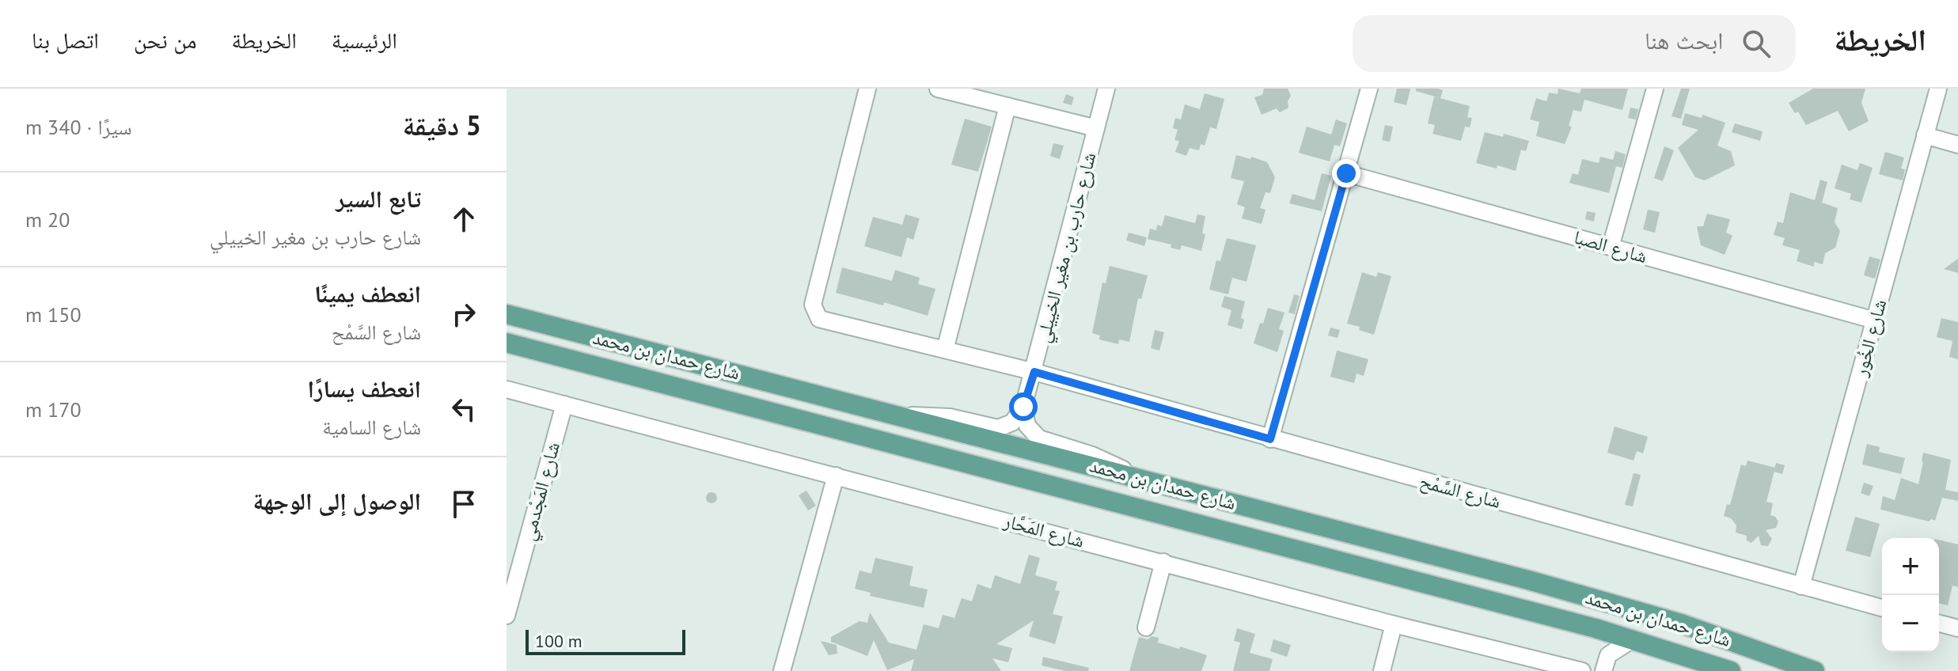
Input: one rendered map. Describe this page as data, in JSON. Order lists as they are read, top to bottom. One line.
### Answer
{"streets":{"main road":["شارع حمدان بن محمد"],"street":["شارع الصبا","شارع حارب بن مغير الخييلي","شارع الخُور","شارع المَجْدمي","شارع السَّمْح","شارع المَحَّار"]},"crossings":[["شارع الصبا","شارع الخُور"],["شارع حارب بن مغير الخييلي","شارع السَّمْح"],["شارع الخُور","شارع السَّمْح"],["شارع المَجْدمي","شارع المَحَّار"]],"scale_bar":"100 m","page":{"header":"الخريطة","search":"ابحث هنا","nav":["الرئيسية","الخريطة","من نحن","اتصل بنا"],"heading":["5 دقيقة","سيرًا · 340 m"],"list":[["تابع السير","شارع حارب بن مغير الخييلي","20 m"],["انعطف يمينًا","شارع السَّمْح","150 m"],["انعطف يسارًا","شارع السامية","170 m"],"الوصول إلى الوجهة"],"map_buttons":["+","−"],"scale":"100 m"}}
